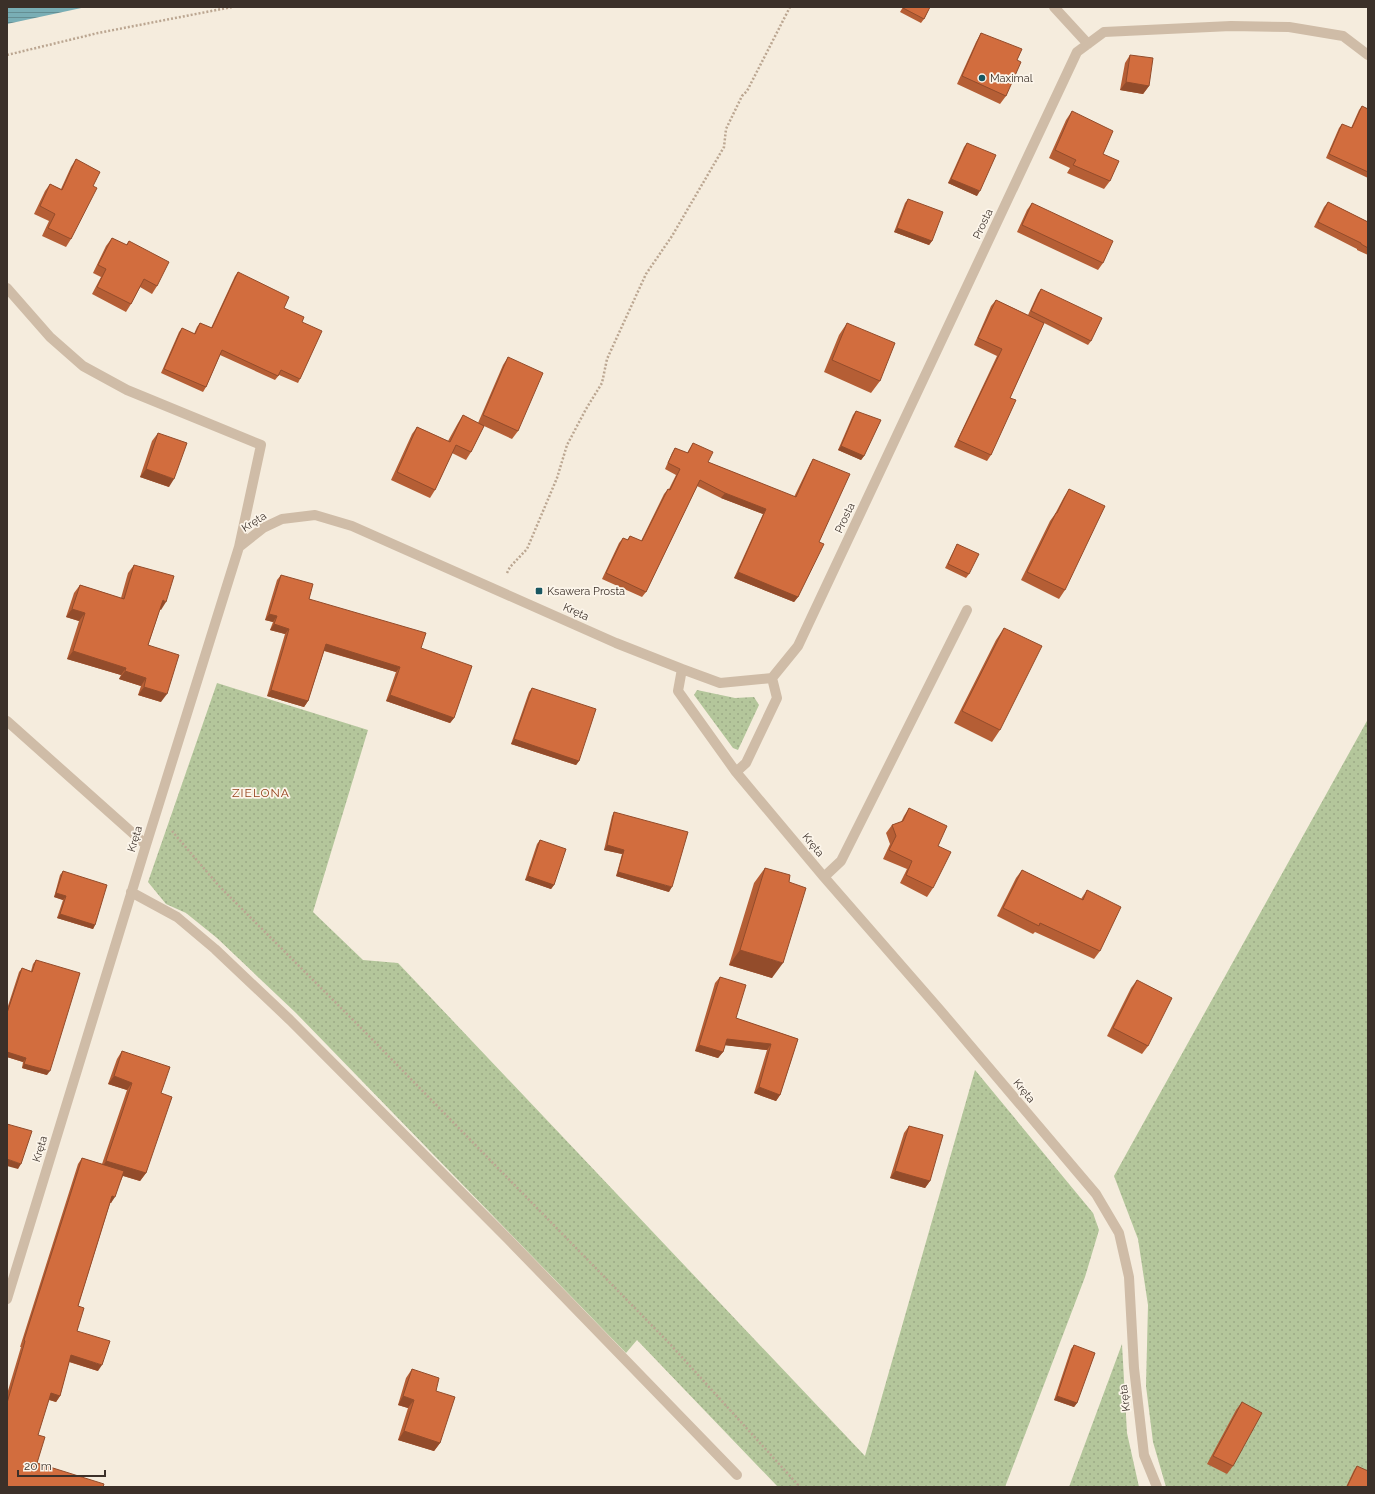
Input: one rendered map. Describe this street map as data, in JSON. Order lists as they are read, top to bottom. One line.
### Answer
{"streets":{"street":["Prosta","Kręta"]},"districts":["ZIELONA"],"places":{"other":["Maximal"],"transit":["Ksawera Prosta"]},"scale_bar":"20 m"}
